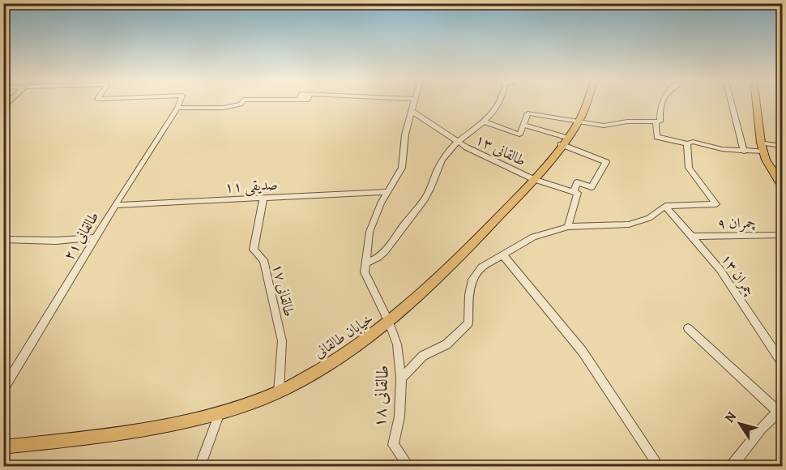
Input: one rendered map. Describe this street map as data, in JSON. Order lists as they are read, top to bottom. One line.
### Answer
{"streets":{"main road":["خیابان طالقانی"],"street":["طالقانی ۱۳","صدیقی ۱۱","چمران ۹","طالقانی ۲۱","چمران ۱۳","طالقانی ۱۷","طالقانی ۱۸"]},"crossings":[["طالقانی ۱۳","خیابان طالقانی"],["صدیقی ۱۱","طالقانی ۲۱"],["صدیقی ۱۱","طالقانی ۱۷"],["چمران ۹","چمران ۱۳"],["طالقانی ۱۷","خیابان طالقانی"],["خیابان طالقانی","طالقانی ۱۸"]],"north":"top left"}
